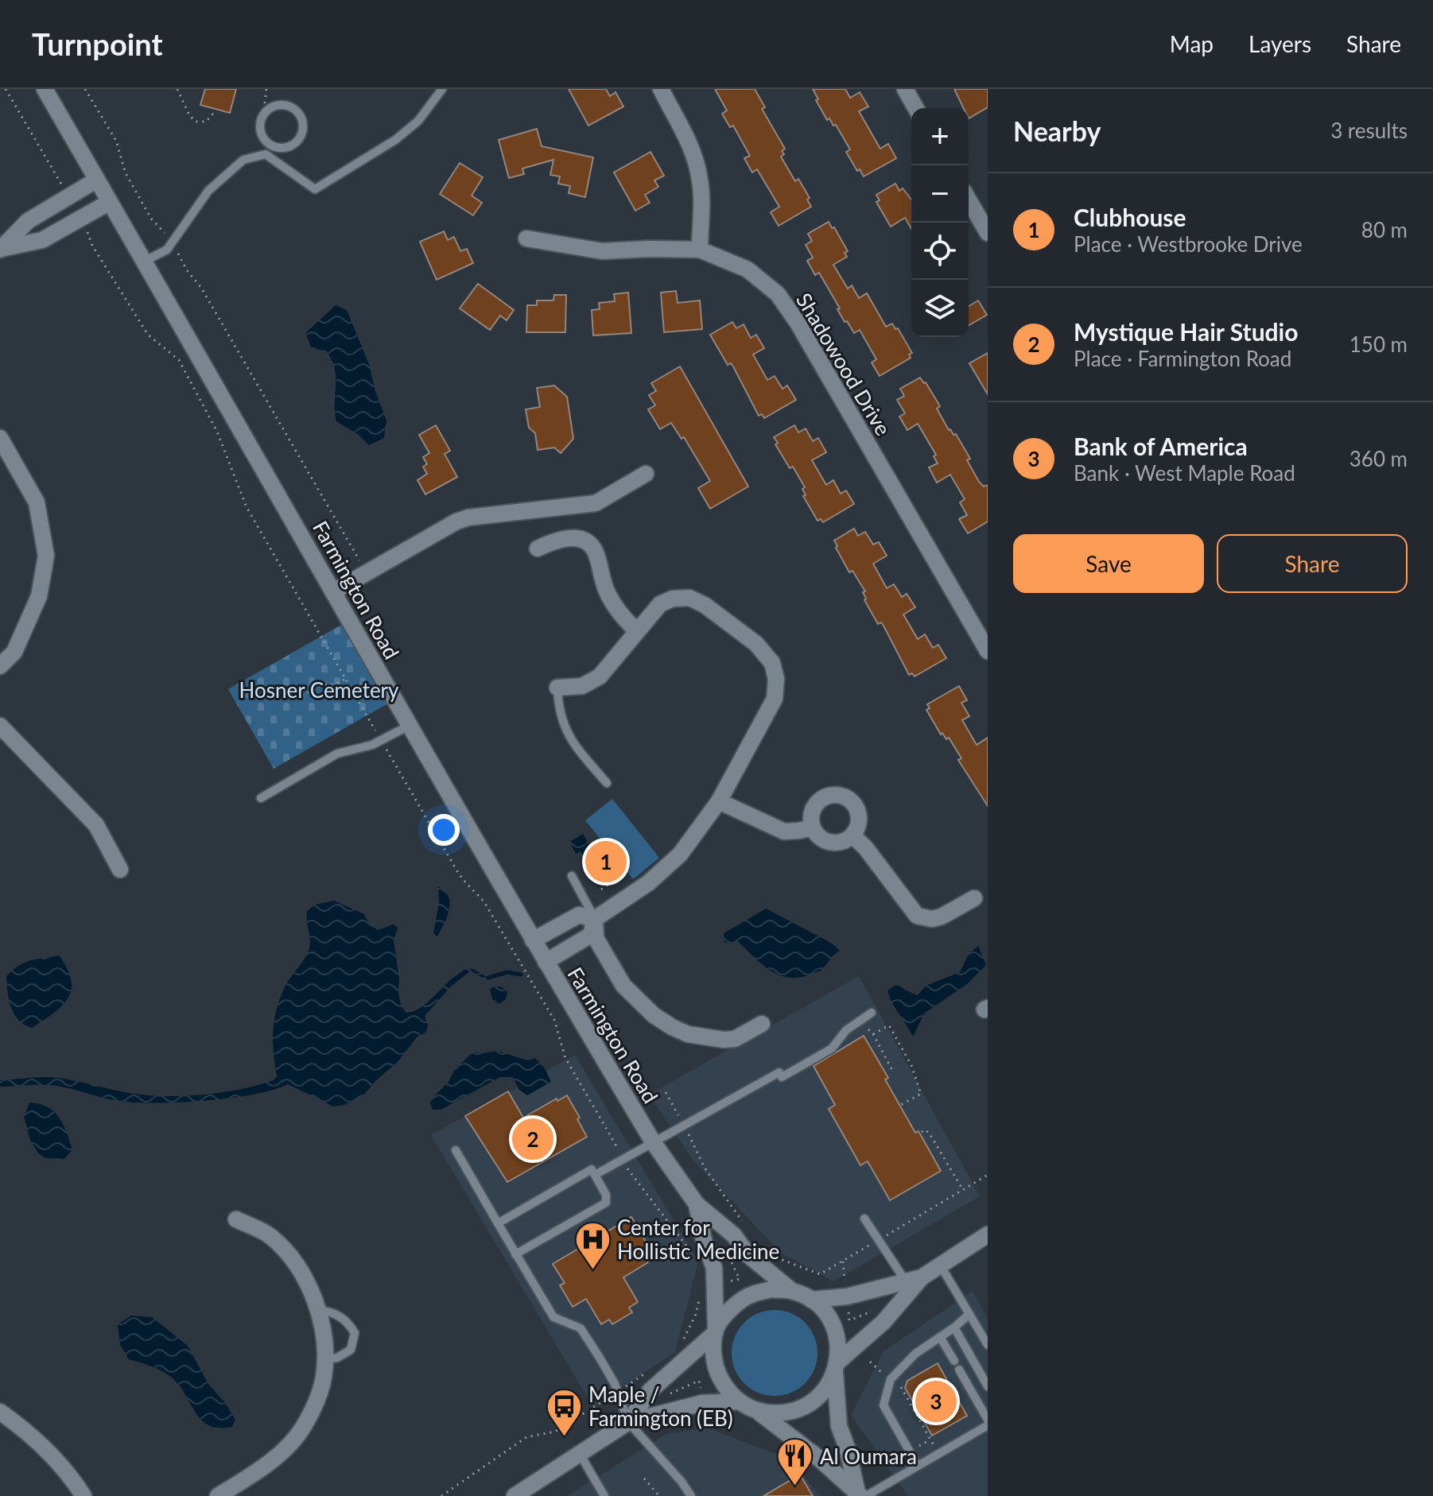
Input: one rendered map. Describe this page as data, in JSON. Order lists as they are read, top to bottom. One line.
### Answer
{"streets":{"street":["Shadowood Drive","Farmington Road"]},"parks":["Hosner Cemetery"],"places":{"hospital":["Center for Hollistic Medicine"],"bus stop":["Maple / Farmington (EB)"],"restaurant":["Al Oumara"]},"page":{"header":"Turnpoint","nav":["Map","Layers","Share"],"heading":["Nearby","3 results"],"map_buttons":["+","−"],"list":[{"mark":"1","name":"Clubhouse","note":"Place · Westbrooke Drive","value":"80 m"},{"mark":"2","name":"Mystique Hair Studio","note":"Place · Farmington Road","value":"150 m"},{"mark":"3","name":"Bank of America","note":"Bank · West Maple Road","value":"360 m"}],"buttons":["Save","Share"],"pins":["1","2","3"]}}
